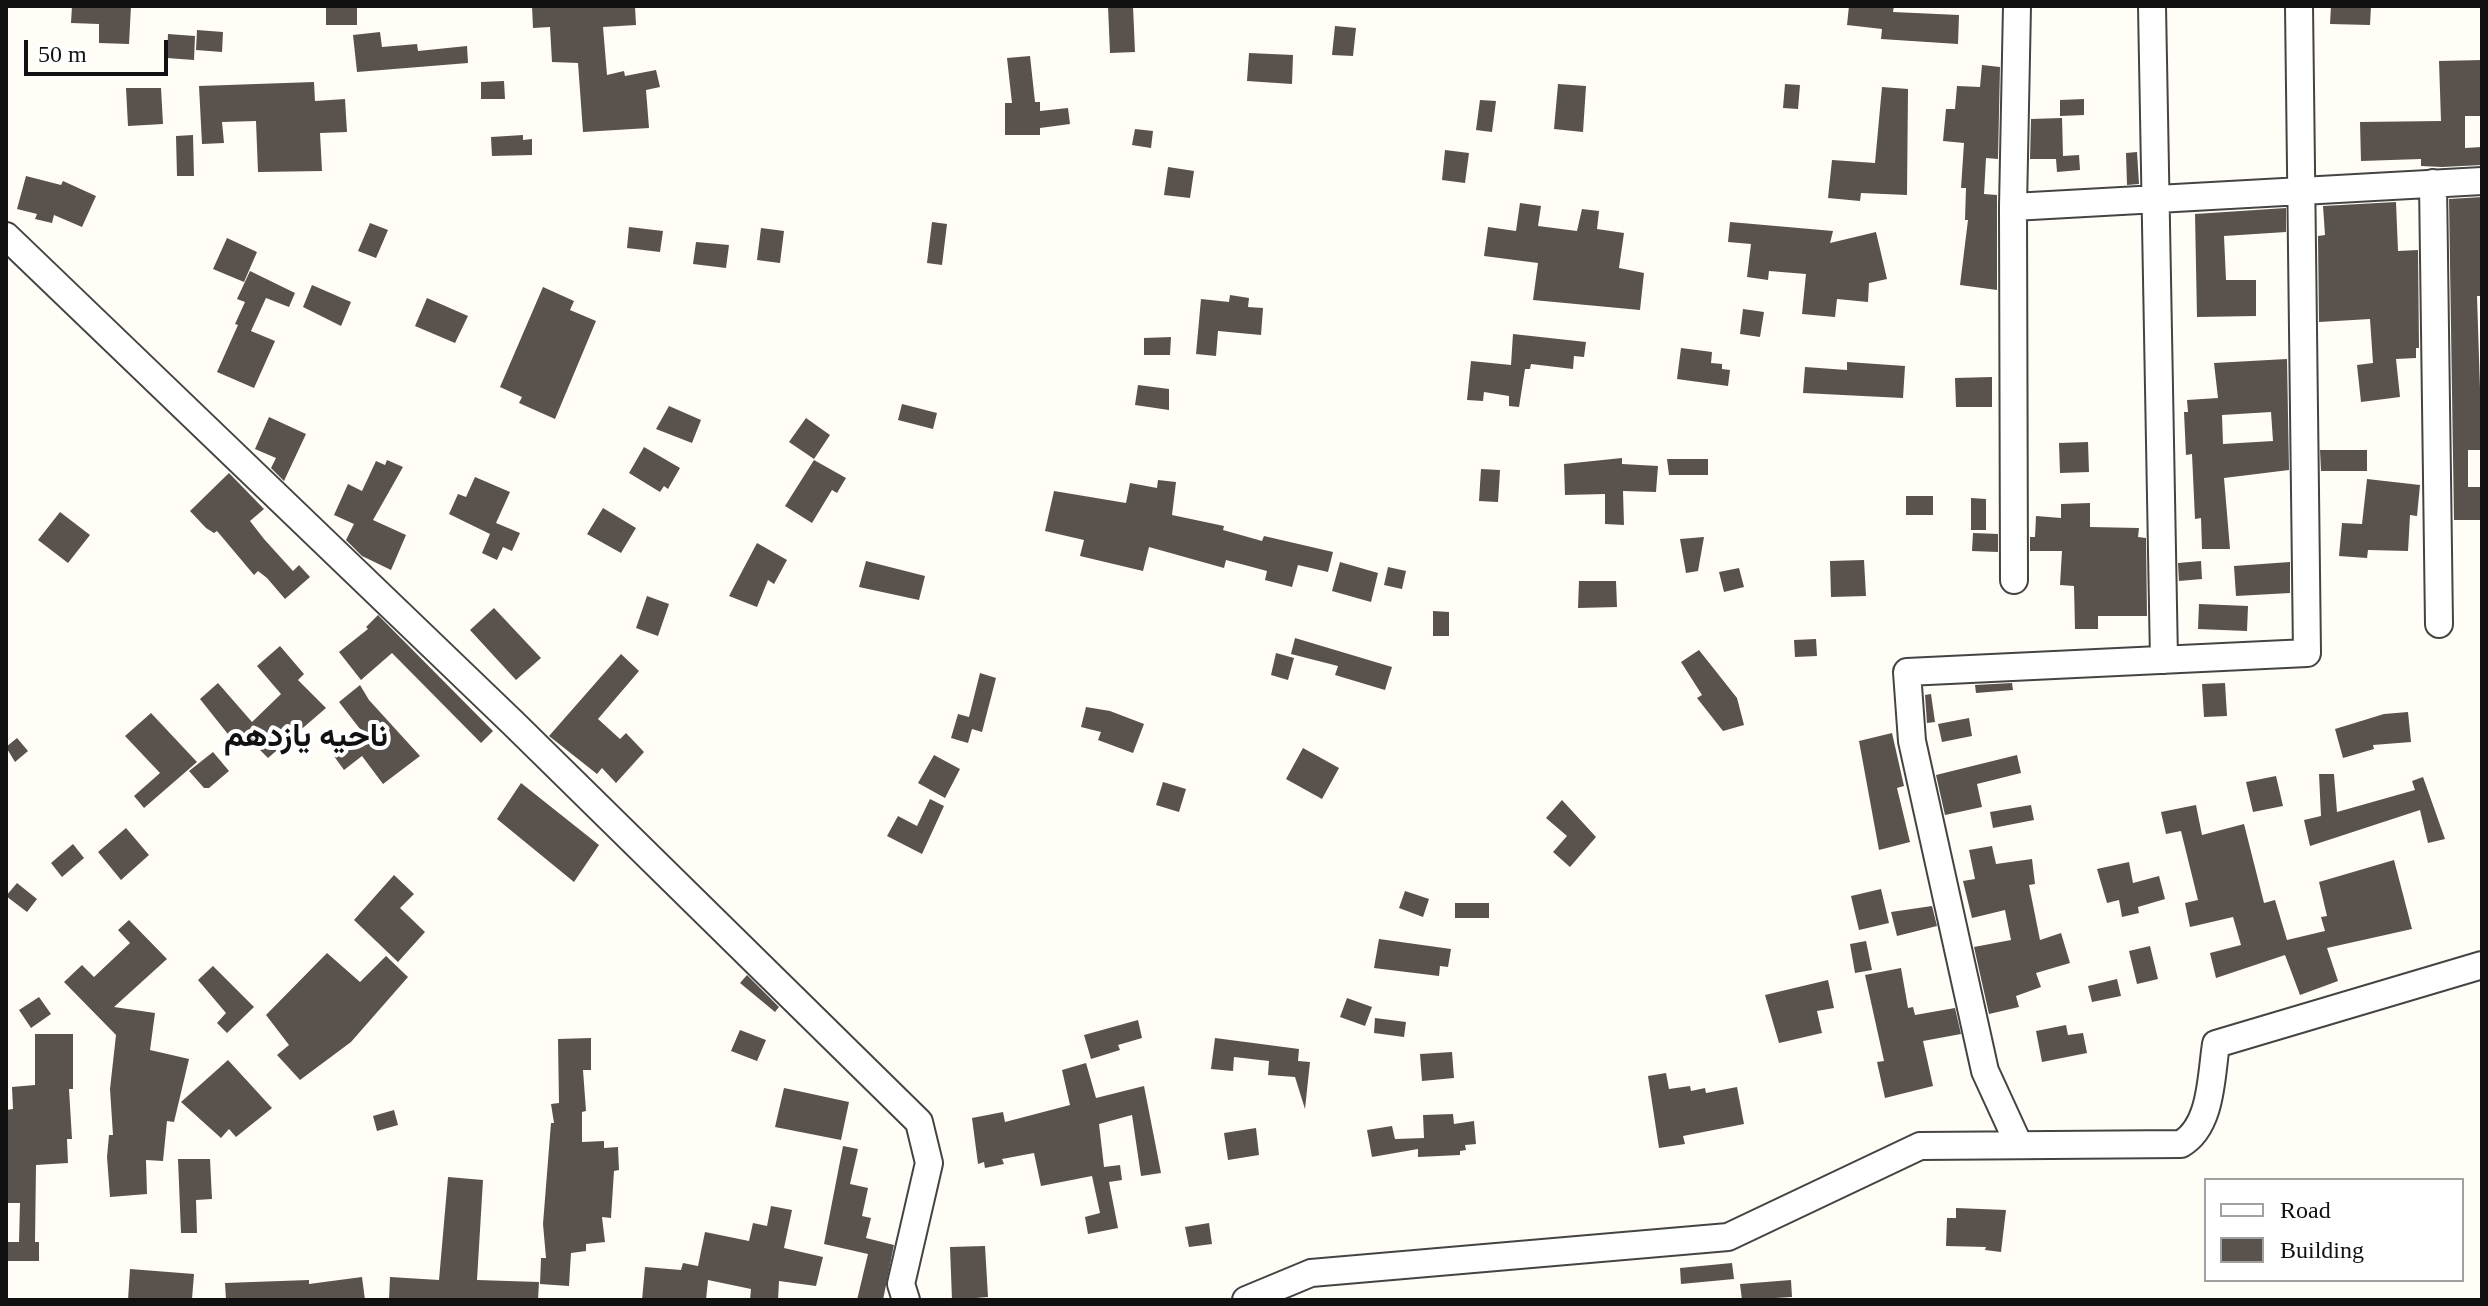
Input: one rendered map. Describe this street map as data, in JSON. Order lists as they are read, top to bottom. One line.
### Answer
{"districts":["ناحیه یازدهم"],"legend":["Road","Building"],"scale_bar":"50 m"}
